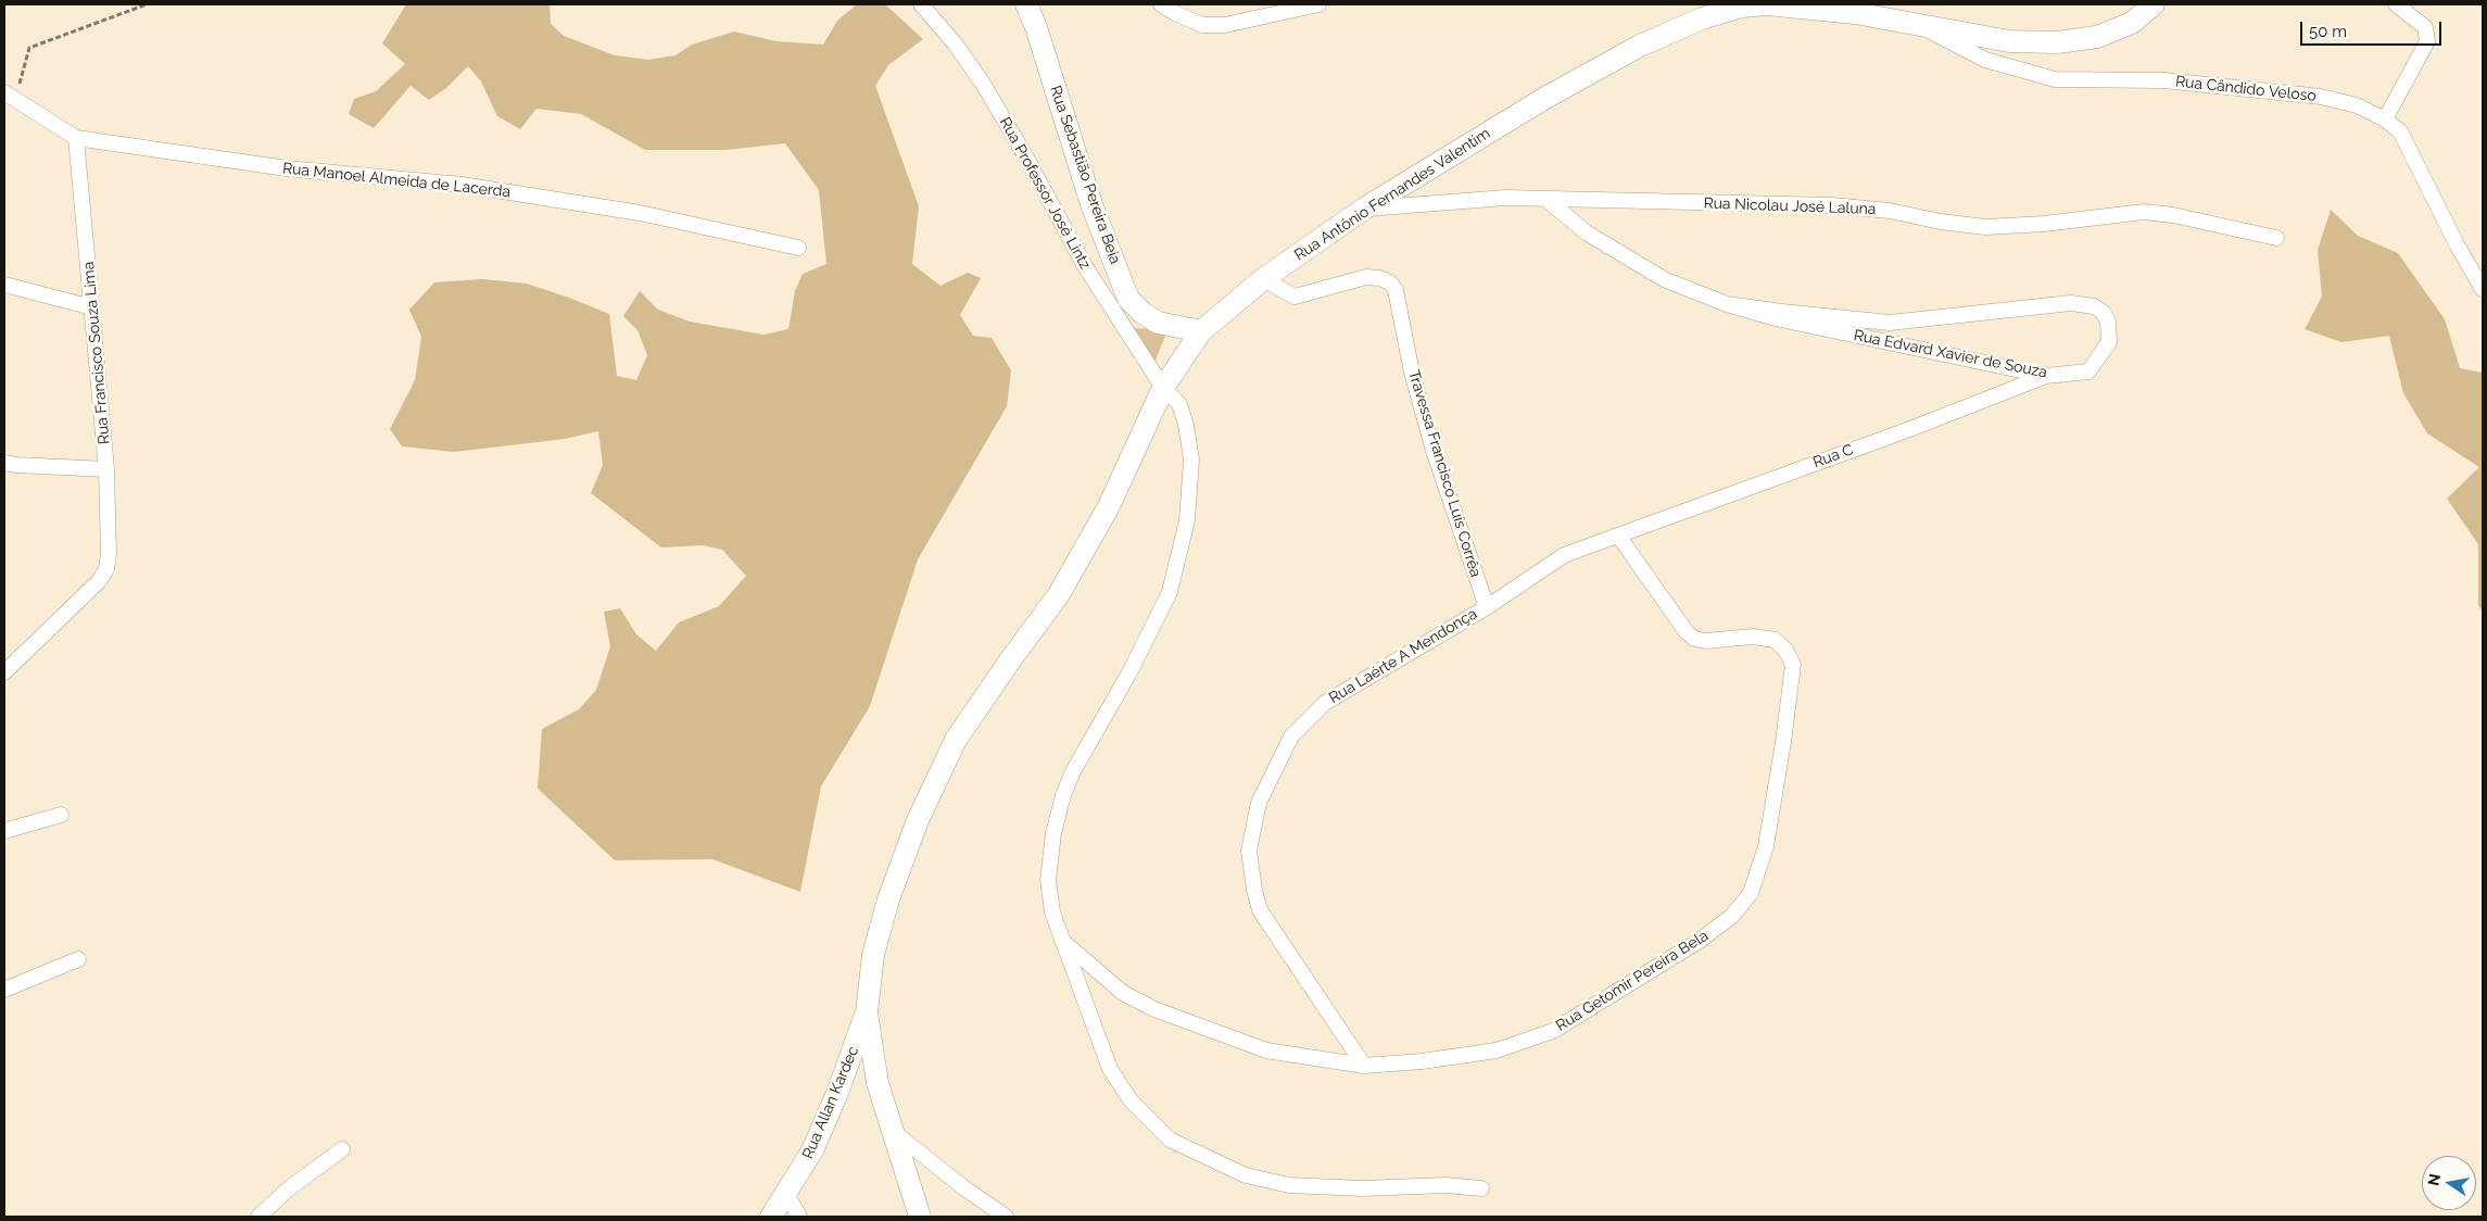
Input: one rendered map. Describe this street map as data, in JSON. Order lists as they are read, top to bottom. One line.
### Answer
{"streets":{"street":["Rua Cândido Veloso","Rua Sebastião Pereira Beia","Rua Manoel Almeida de Lacerda","Rua Professor José Lintz","Rua Antônio Fernandes Valentim","Rua Nicolau José Laluna","Rua Francisco Souza Lima","Rua Edvard Xavier de Souza","Rua C","Travessa Francisco Luís Corrêa","Rua Laérte A Mendonça","Rua Getomir Pereira Bela","Rua Allan Kardec"]},"crossings":[["Rua Cândido Veloso","Rua Antônio Fernandes Valentim"],["Rua Sebastião Pereira Beia","Rua Antônio Fernandes Valentim"],["Rua Manoel Almeida de Lacerda","Rua Francisco Souza Lima"],["Rua Professor José Lintz","Rua Antônio Fernandes Valentim"],["Rua Professor José Lintz","Rua Getomir Pereira Bela"],["Rua Antônio Fernandes Valentim","Rua Nicolau José Laluna"],["Rua Antônio Fernandes Valentim","Travessa Francisco Luís Corrêa"],["Rua Antônio Fernandes Valentim","Rua Allan Kardec"],["Rua Nicolau José Laluna","Rua Edvard Xavier de Souza"],["Rua Edvard Xavier de Souza","Rua C"],["Rua C","Rua Laérte A Mendonça"],["Rua C","Rua Getomir Pereira Bela"],["Travessa Francisco Luís Corrêa","Rua Laérte A Mendonça"],["Rua Laérte A Mendonça","Rua Getomir Pereira Bela"]],"scale_bar":"50 m","north":"left"}
